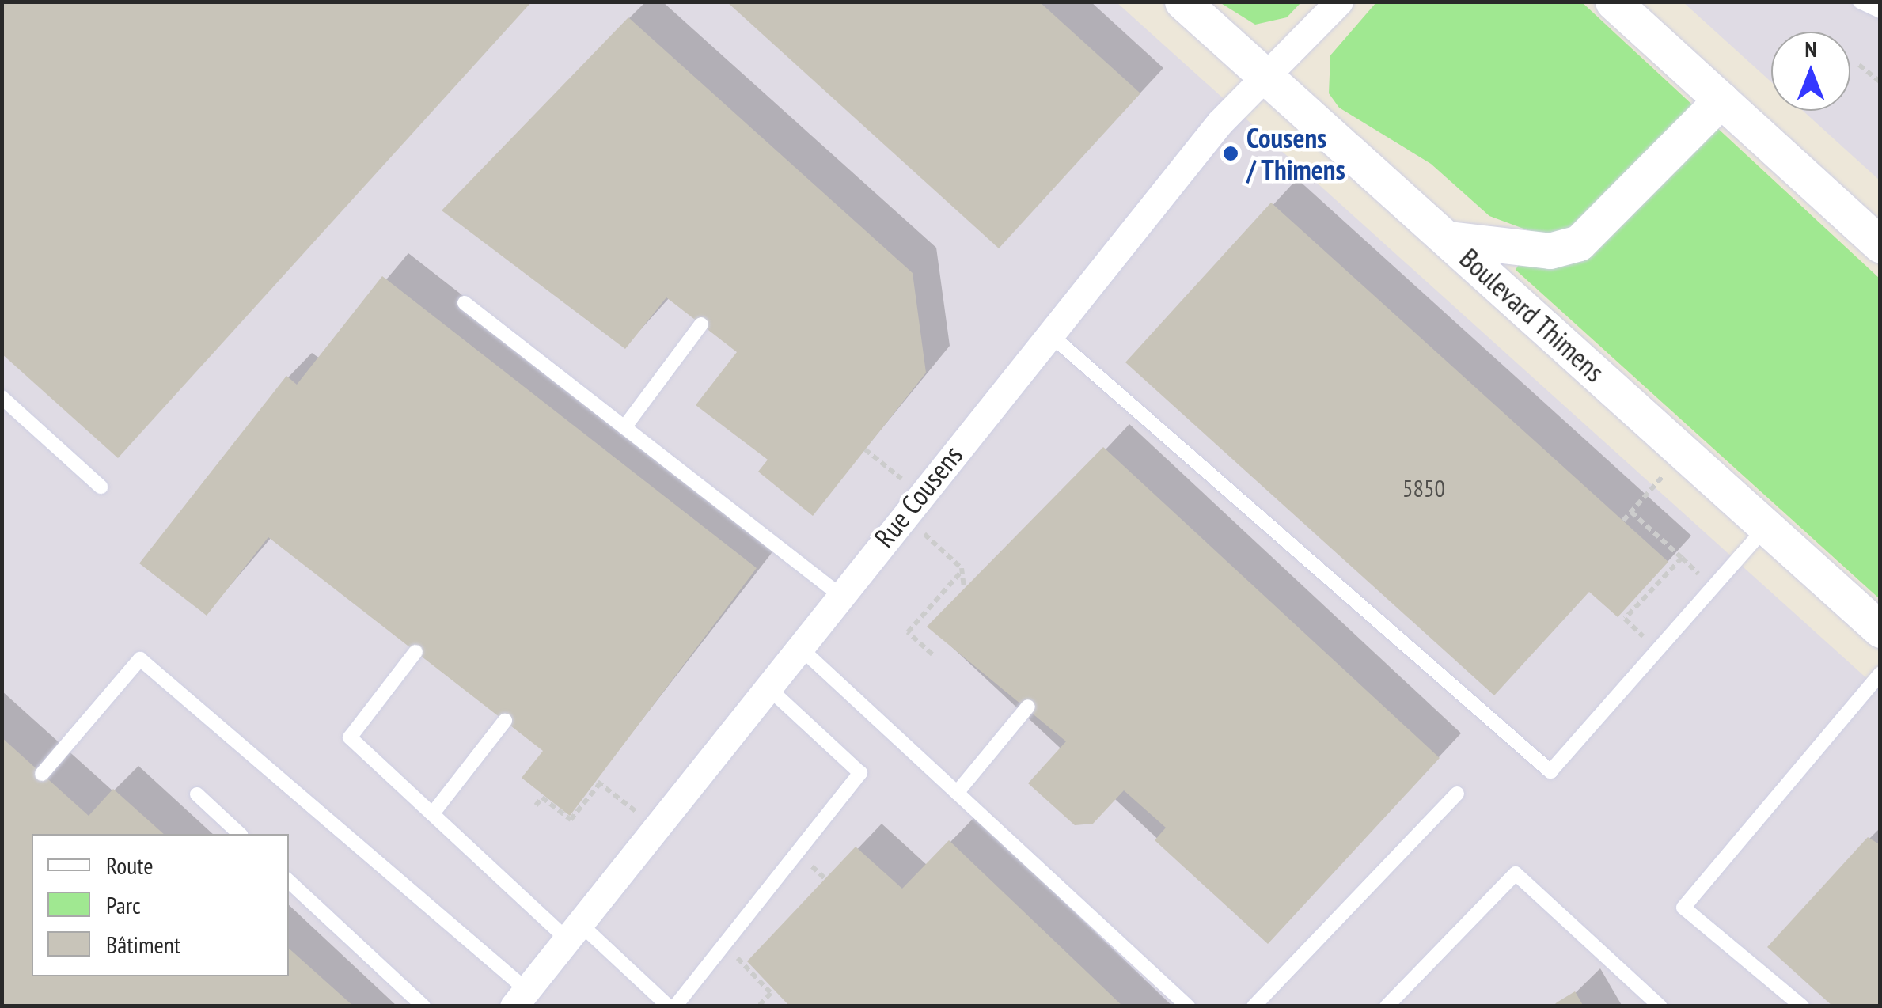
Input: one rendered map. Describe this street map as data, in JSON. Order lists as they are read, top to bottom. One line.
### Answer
{"streets":{"street":["Boulevard Thimens","Rue Cousens"]},"crossings":[["Boulevard Thimens","Rue Cousens"]],"places":["Cousens / Thimens"],"house_numbers":["5850"],"legend":["Route","Parc","Bâtiment"],"north":"top"}
